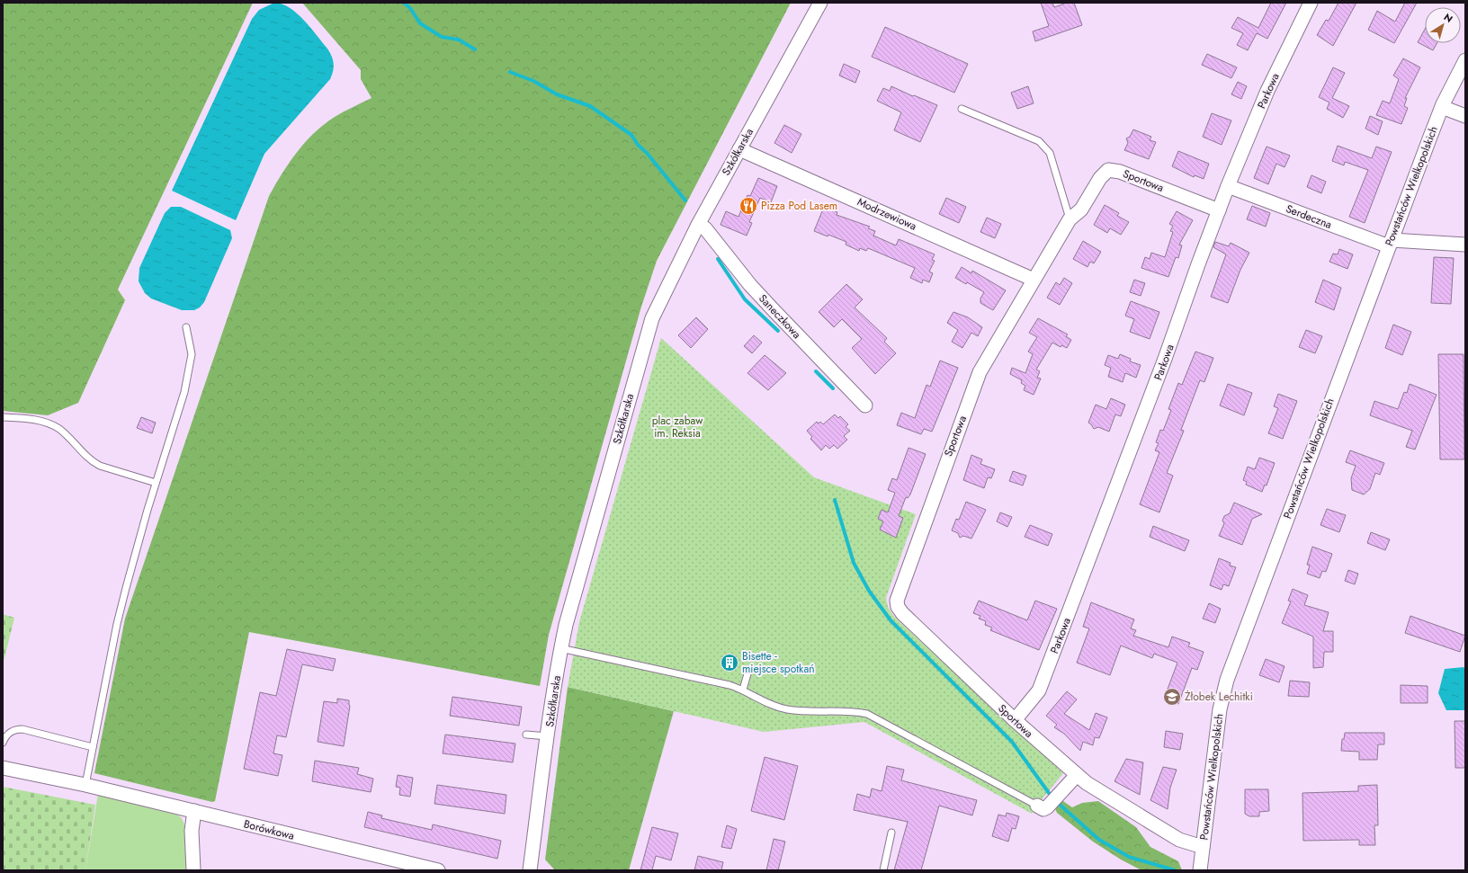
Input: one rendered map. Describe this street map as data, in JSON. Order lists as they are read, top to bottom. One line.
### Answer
{"streets":{"street":["Parkowa","Szkółkarska","Sportowa","Powstańców Wielkopolskich","Modrzewiowa","Serdeczna","Saneczkowa","Borówkowa"]},"crossings":[["Parkowa","Sportowa"],["Parkowa","Serdeczna"],["Szkółkarska","Modrzewiowa"],["Szkółkarska","Saneczkowa"],["Sportowa","Powstańców Wielkopolskich"],["Sportowa","Modrzewiowa"],["Powstańców Wielkopolskich","Serdeczna"]],"parks":["plac zabaw im. Reksia"],"places":{"restaurant":["Pizza Pod Lasem"],"building":["Bisette - miejsce spotkań"],"school or university":["Żłobek Lechitki"]},"north":"top right"}
